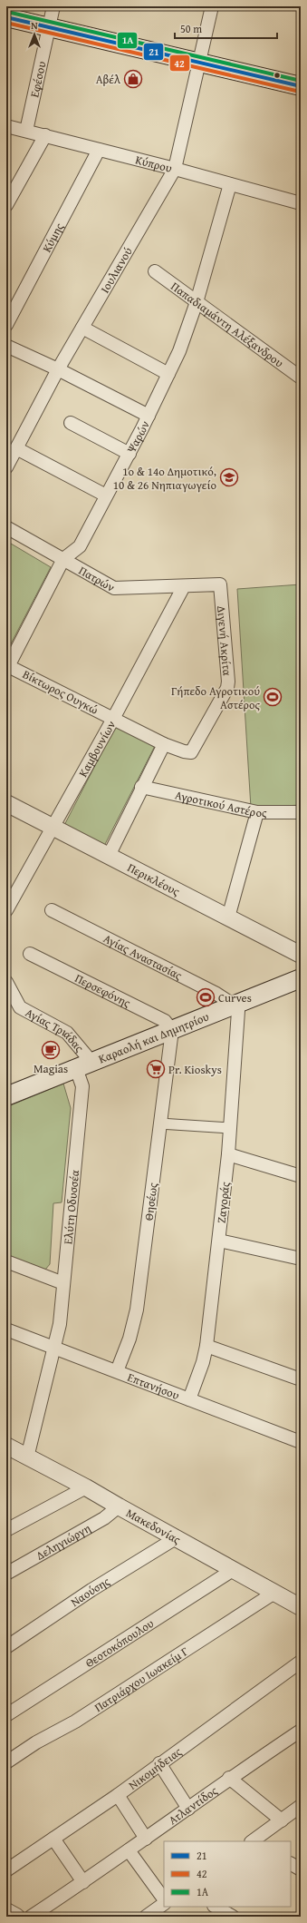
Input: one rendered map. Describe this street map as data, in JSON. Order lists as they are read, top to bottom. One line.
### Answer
{"streets":{"main road":["Καραολή και Δημητρίου"],"street":["Εφέσου","Κύπρου","Κύμης","Ιουλιανού","Παπαδιαμάντη Αλέξανδρου","Ψαρών","Πατρών","Διγενή Ακρίτα","Βίκτωρος Ουγκώ","Καμβουνίων","Αγροτικού Αστέρος","Περικλέους","Αγίας Αναστασίας","Περσεφόνης","Αγίας Τριάδας","Θησέως","Ζαγοράς","Ελύτη Οδυσσέα","Επτανήσου","Μακεδονίας","Δεληγιώργη","Ναούσης","Θεοτοκόπουλου","Πατριάρχου Ιωακείμ Γ","Νικομήδειας","Ατλαντίδος"]},"crossings":[["Εφέσου","Κύπρου"],["Κύπρου","Κύμης"],["Κύπρου","Ιουλιανού"],["Κύπρου","Ψαρών"],["Παπαδιαμάντη Αλέξανδρου","Ψαρών"],["Ψαρών","Πατρών"],["Ψαρών","Βίκτωρος Ουγκώ"],["Πατρών","Διγενή Ακρίτα"],["Πατρών","Καμβουνίων"],["Διγενή Ακρίτα","Βίκτωρος Ουγκώ"],["Βίκτωρος Ουγκώ","Καμβουνίων"],["Καμβουνίων","Περικλέους"],["Αγίας Αναστασίας","Καραολή και Δημητρίου"],["Αγίας Αναστασίας","Ζαγοράς"],["Περσεφόνης","Καραολή και Δημητρίου"],["Περσεφόνης","Θησέως"],["Αγίας Τριάδας","Καραολή και Δημητρίου"],["Αγίας Τριάδας","Ελύτη Οδυσσέα"],["Καραολή και Δημητρίου","Θησέως"],["Καραολή και Δημητρίου","Ζαγοράς"],["Καραολή και Δημητρίου","Ελύτη Οδυσσέα"],["Θησέως","Επτανήσου"],["Ζαγοράς","Επτανήσου"],["Ελύτη Οδυσσέα","Επτανήσου"],["Ελύτη Οδυσσέα","Μακεδονίας"],["Μακεδονίας","Δεληγιώργη"],["Μακεδονίας","Ναούσης"],["Μακεδονίας","Θεοτοκόπουλου"],["Μακεδονίας","Πατριάρχου Ιωακείμ Γ"]],"places":{"shop":["Αβέλ"],"school or university":["1ο & 14ο Δημοτικό, 10 & 26 Νηπιαγωγείο"],"sports":["Γήπεδο Αγροτικού Αστέρος","Curves"],"cafe":["Magias"],"supermarket":["Pr. Kioskys"]},"lines":["transit line 1Α","transit line 21","transit line 42"],"legend":["21","42","1Α"],"scale_bar":"50 m","north":"top"}
